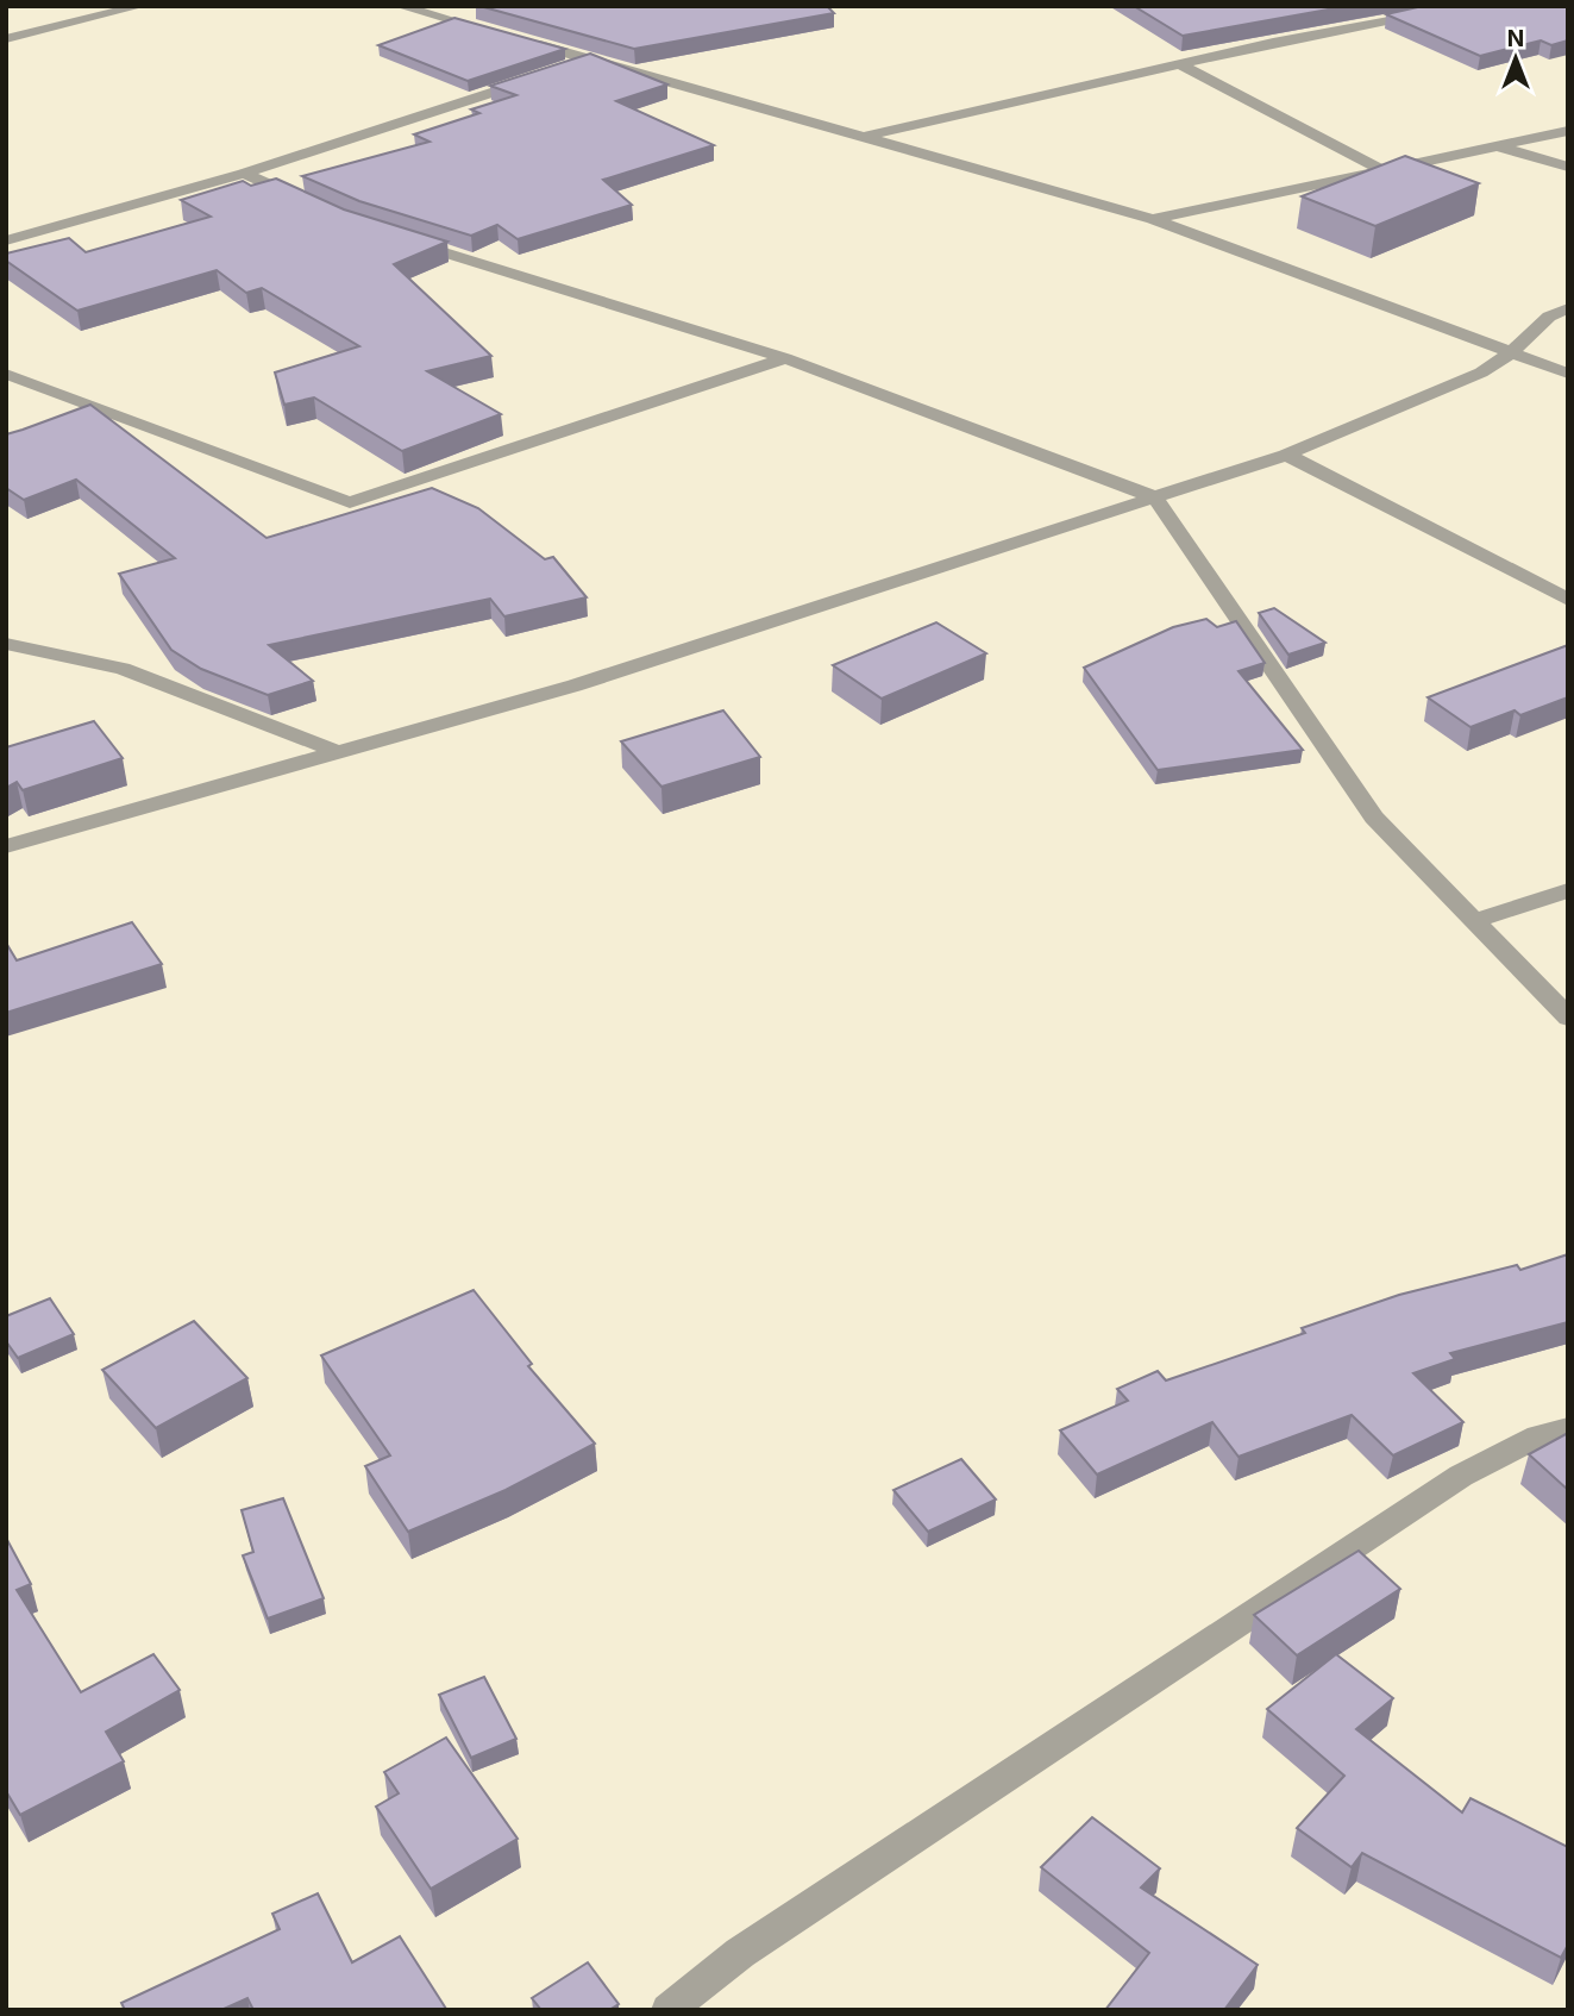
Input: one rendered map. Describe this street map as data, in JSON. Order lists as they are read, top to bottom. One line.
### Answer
{"north":"top"}
